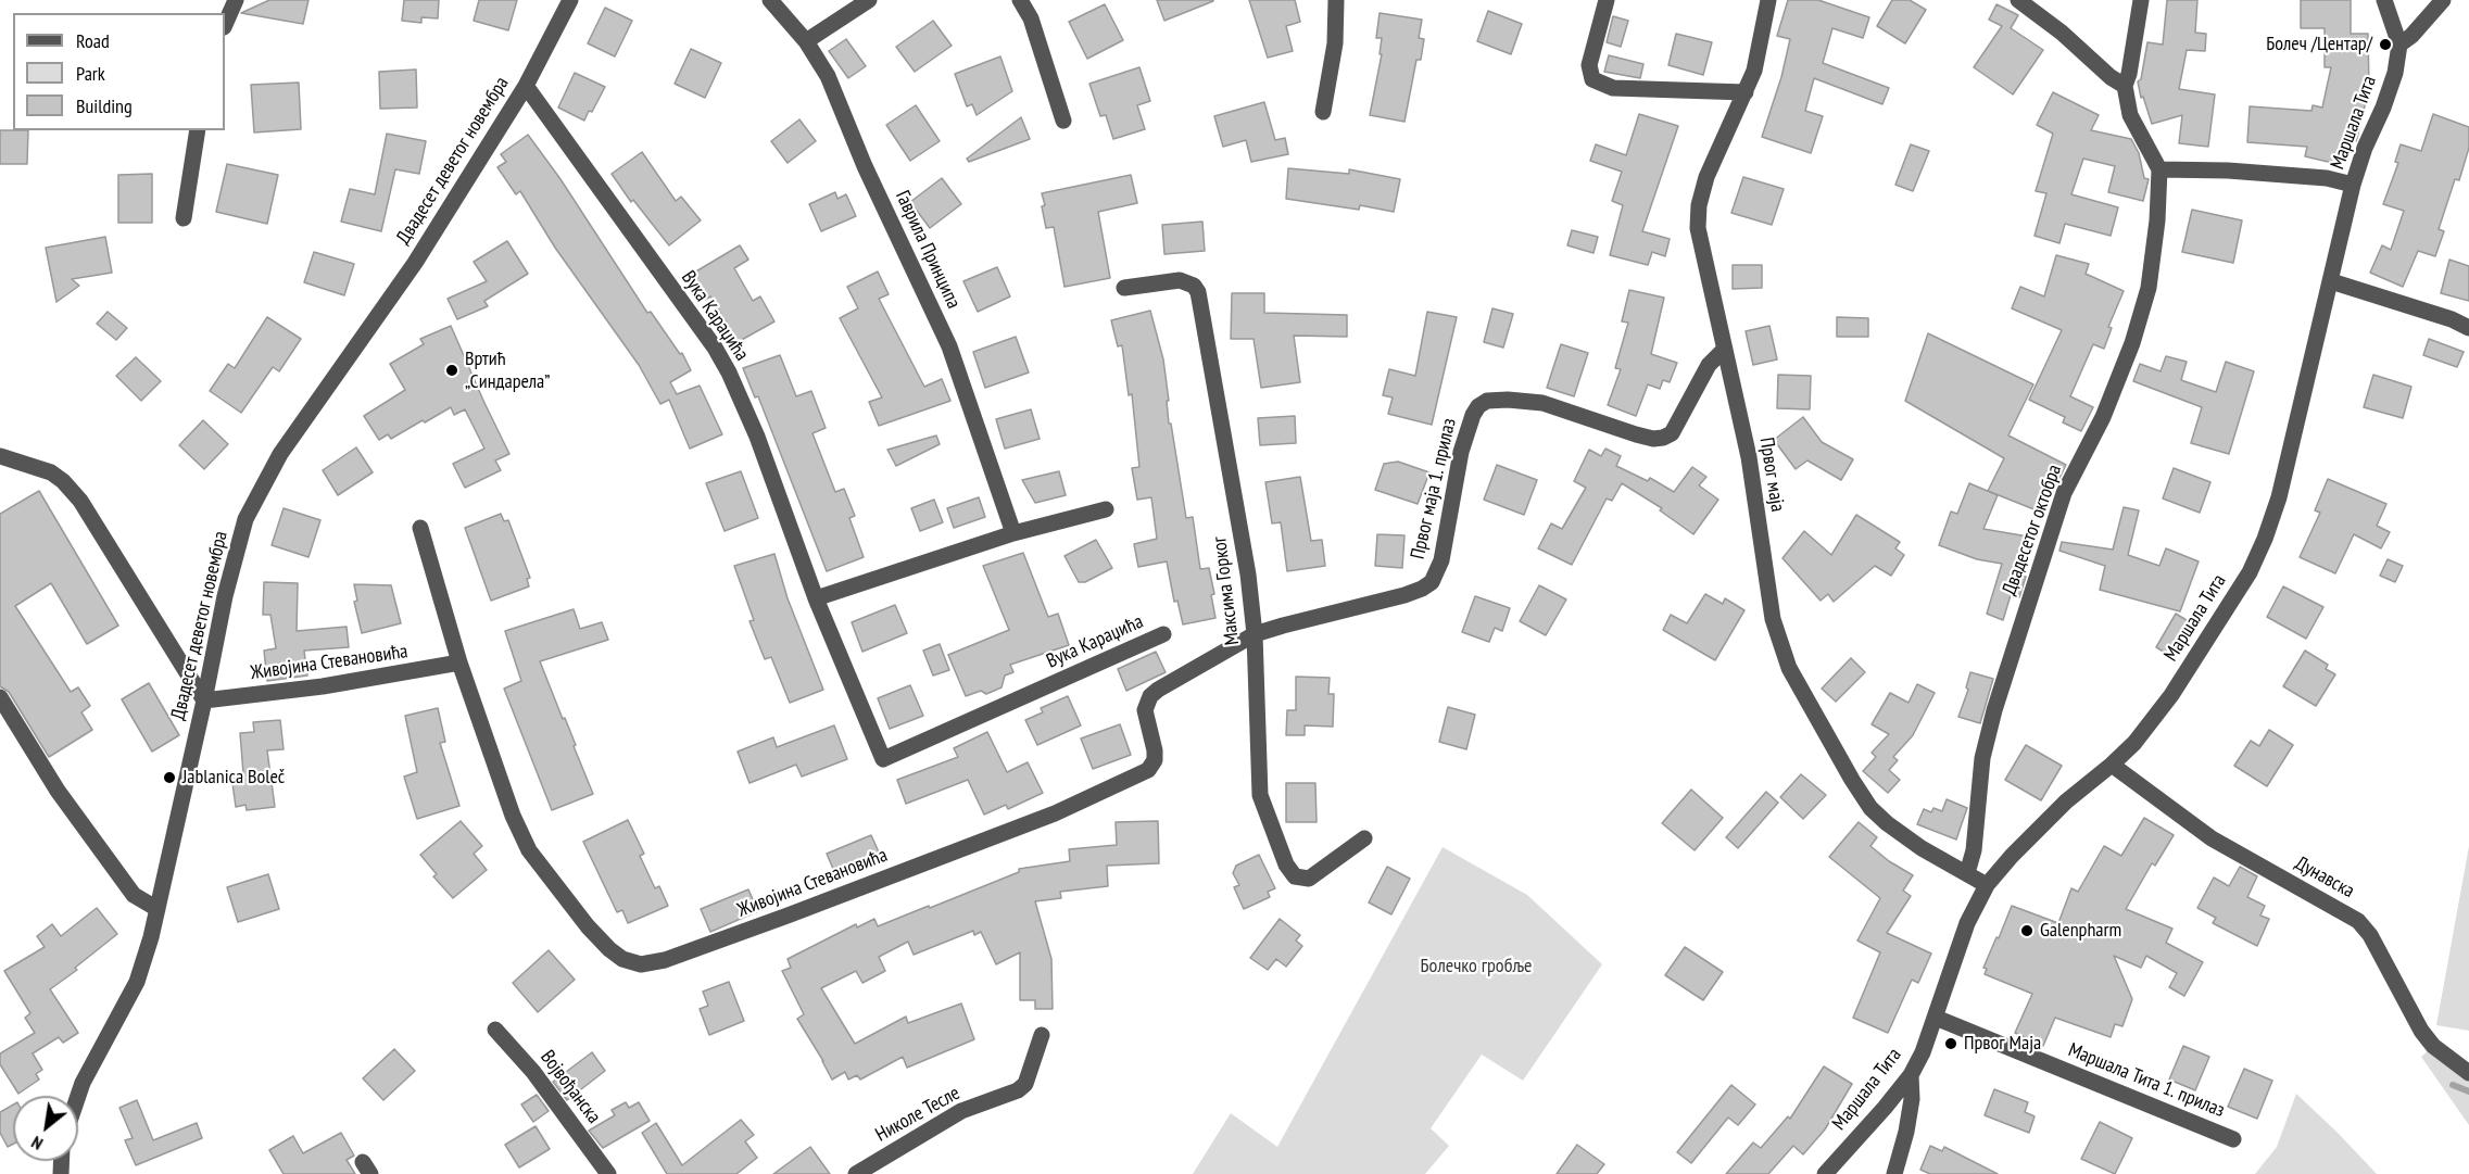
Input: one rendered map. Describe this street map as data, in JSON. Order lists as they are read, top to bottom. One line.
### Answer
{"streets":{"street":["Маршала Тита","Двадесет деветог новембра","Гаврила Принципа","Вука Караџића","Првог маја","Првог маја 1. прилаз","Двадесетог октобра","Максима Горког","Живојина Стевановића","Дунавска","Маршала Тита 1. прилаз","Војвођанска","Николе Тесле"]},"crossings":[["Маршала Тита","Првог маја"],["Маршала Тита","Дунавска"],["Маршала Тита","Маршала Тита 1. прилаз"],["Двадесет деветог новембра","Вука Караџића"],["Двадесет деветог новембра","Живојина Стевановића"],["Првог маја","Првог маја 1. прилаз"],["Првог маја","Двадесетог октобра"],["Првог маја 1. прилаз","Максима Горког"],["Првог маја 1. прилаз","Живојина Стевановића"],["Максима Горког","Живојина Стевановића"]],"parks":["Болечко гробље"],"places":["Болеч /Центар/","Вртић „Синдарела”","Jablanica Boleč","Galenpharm","Првог Маја"],"legend":["Road","Park","Building"],"north":"bottom left"}
